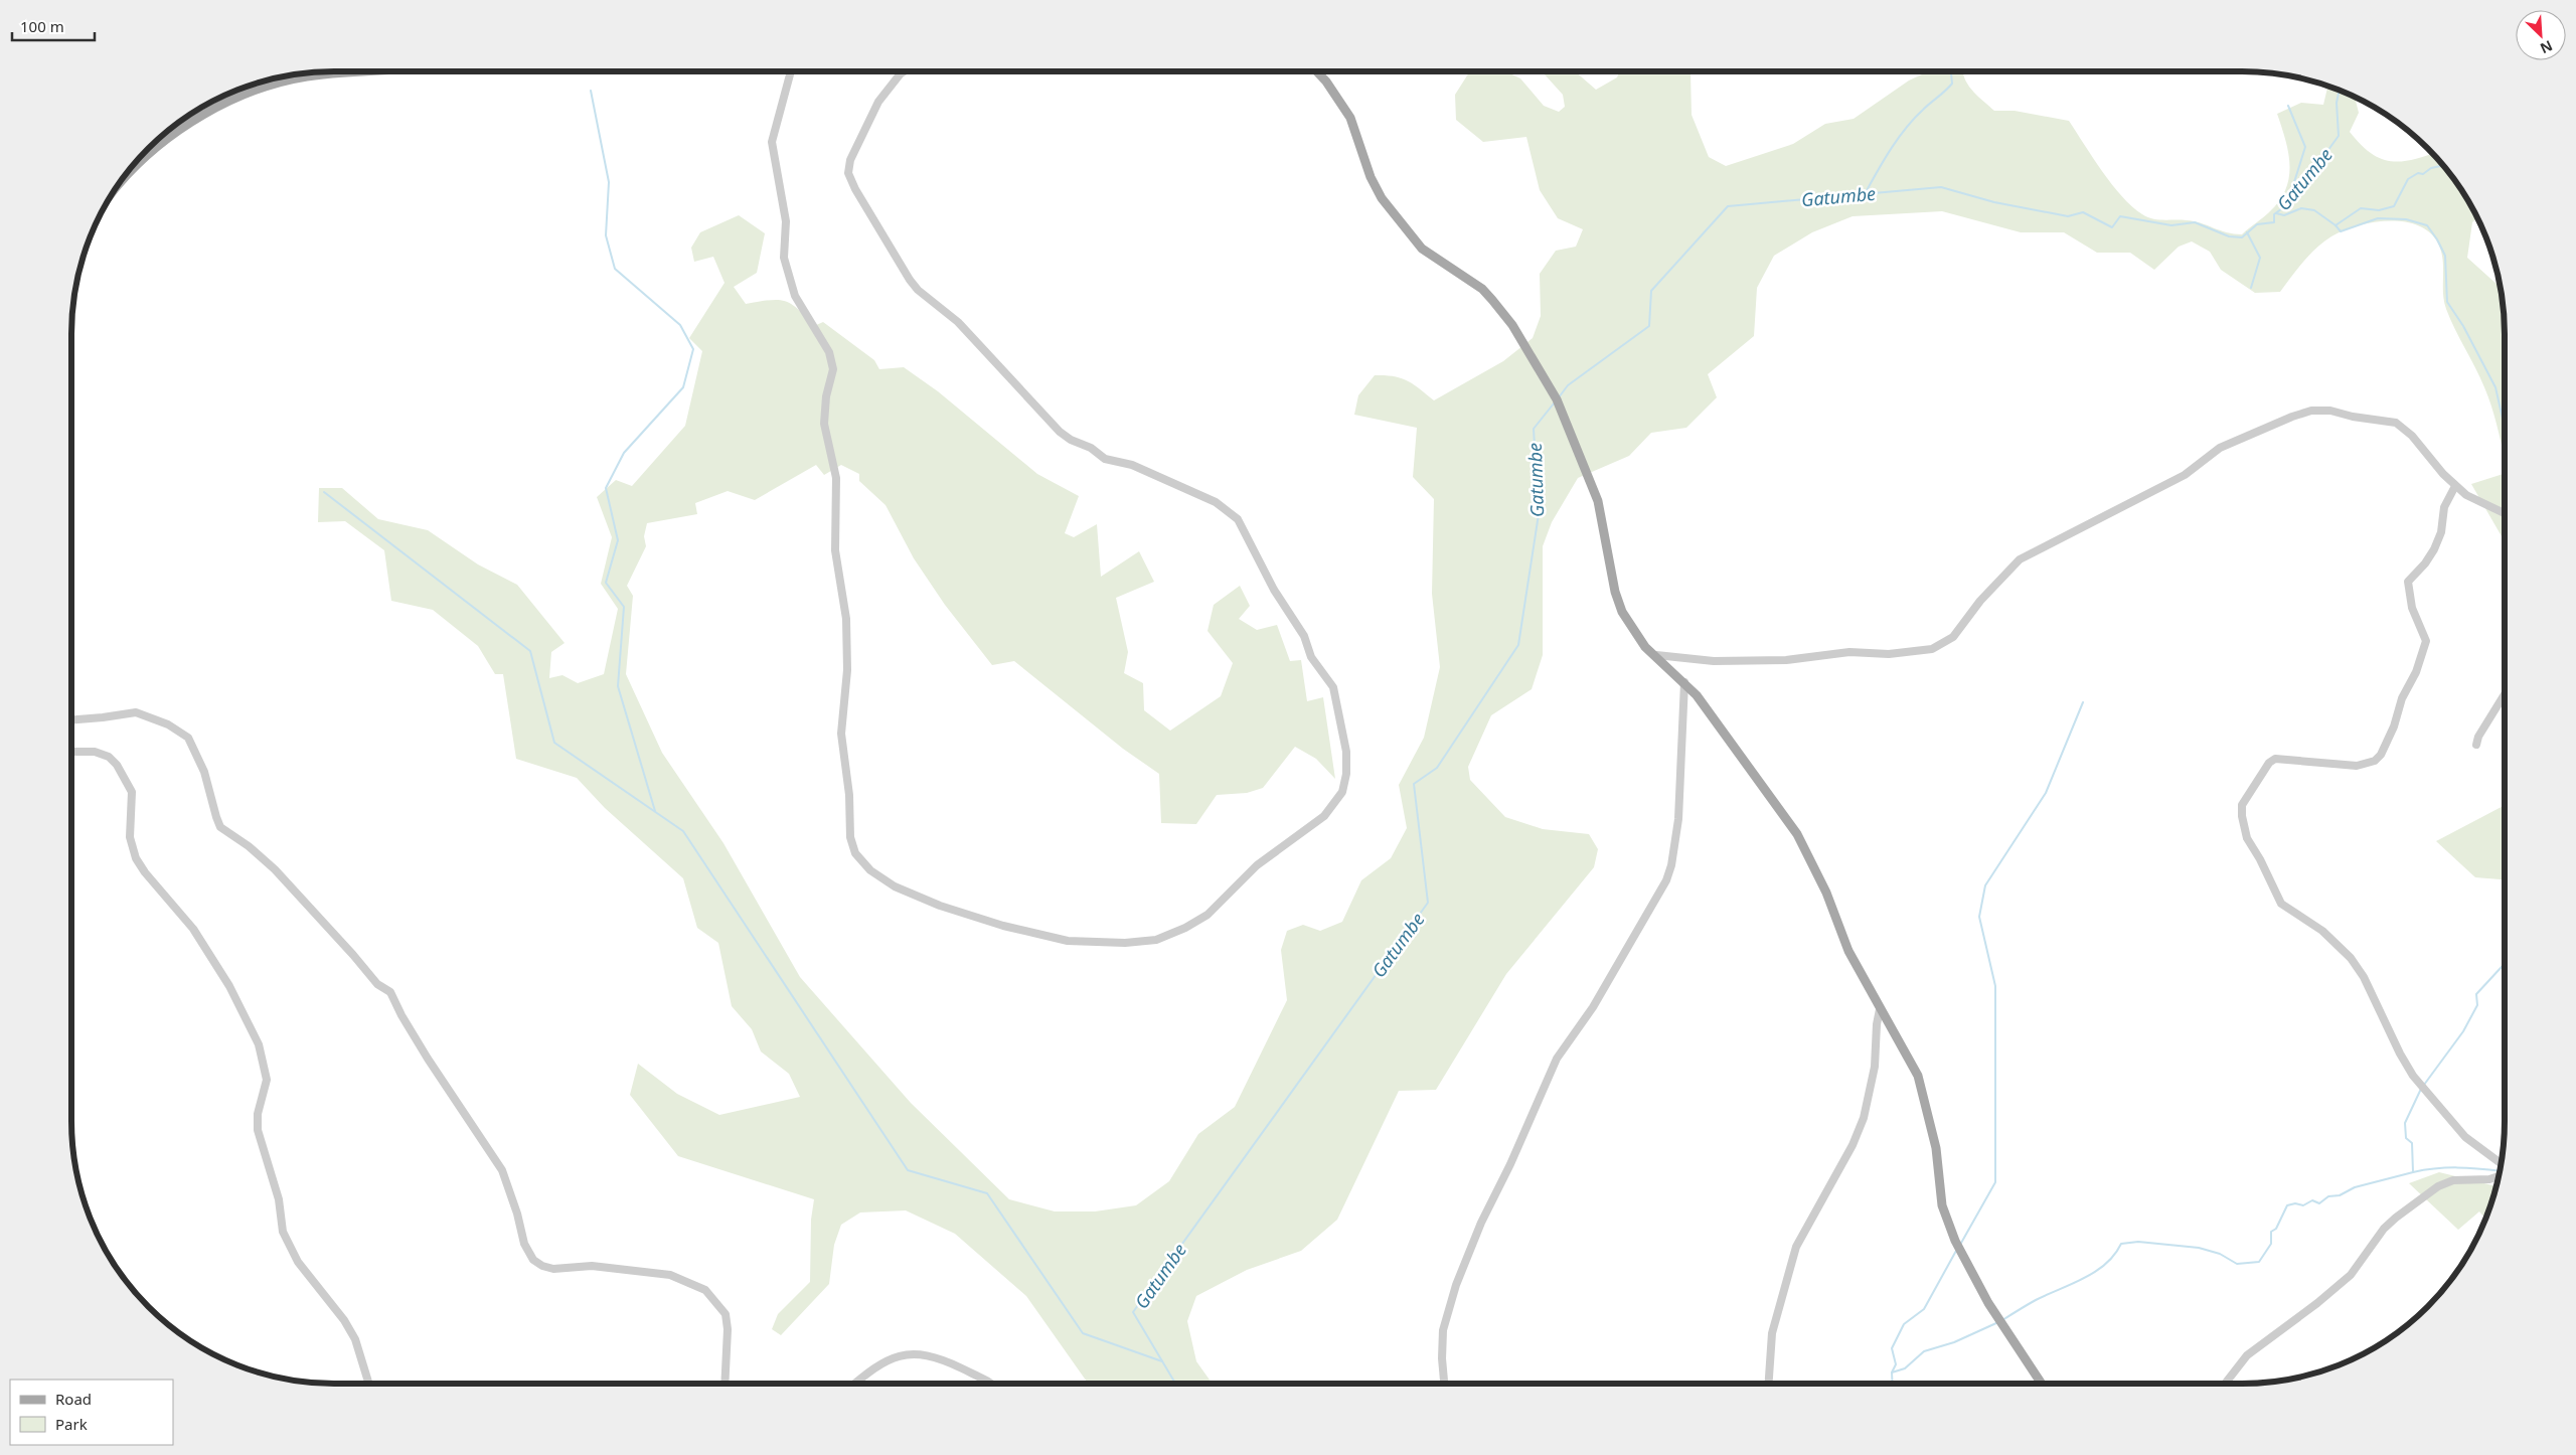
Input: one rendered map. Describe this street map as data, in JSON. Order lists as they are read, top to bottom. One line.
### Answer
{"water":["Gatumbe"],"legend":["Road","Park"],"scale_bar":"100 m","north":"bottom right"}
